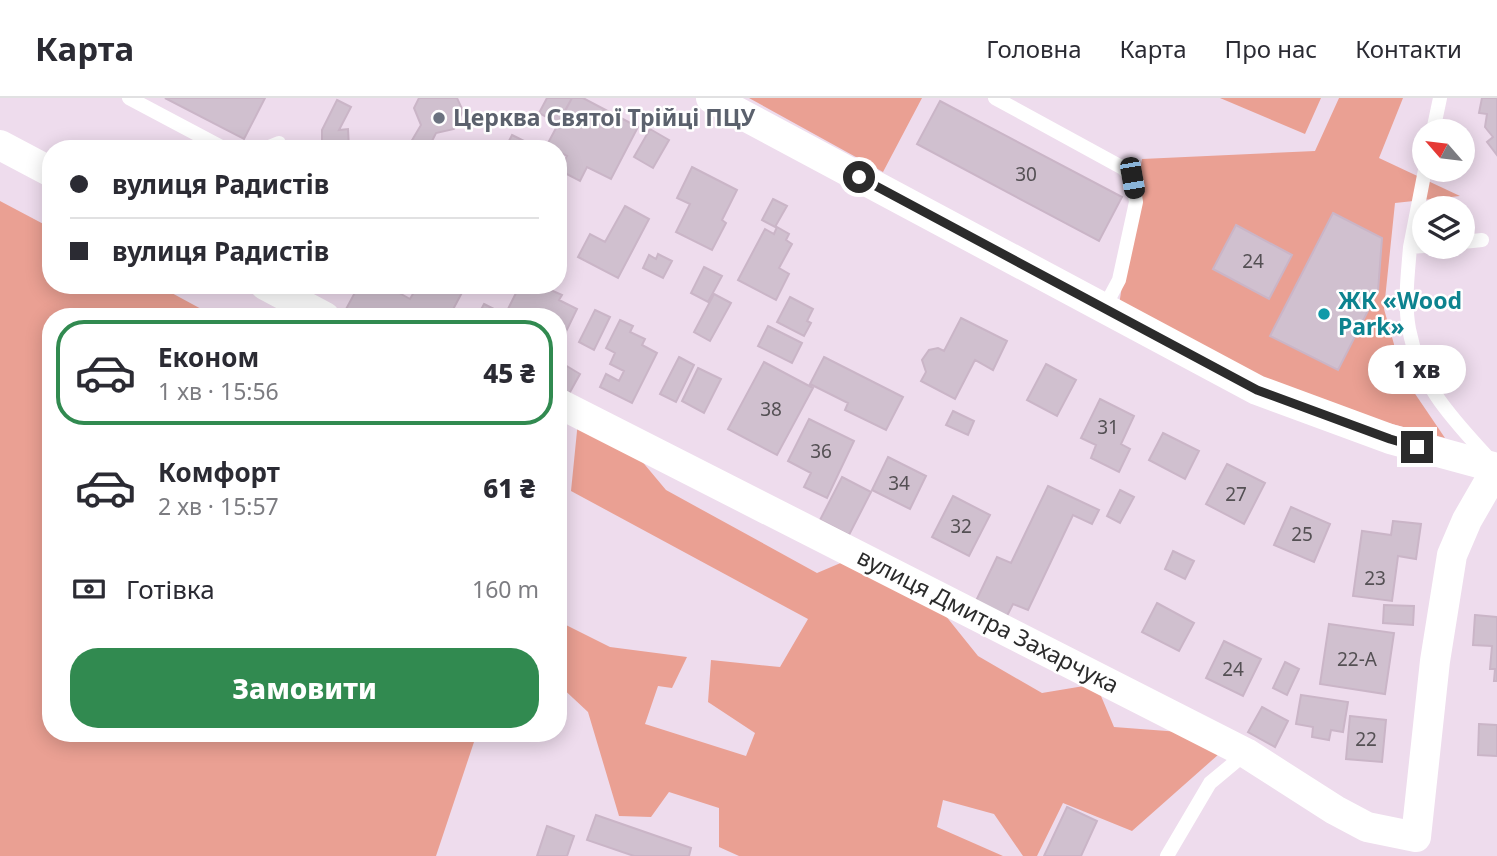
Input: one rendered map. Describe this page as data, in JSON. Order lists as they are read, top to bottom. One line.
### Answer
{"streets":{"street":["вулиця Дмитра Захарчука"]},"places":["Церква Святої Трійці ПЦУ","ЖК «Wood Park»"],"house_numbers":["30","24","38","31","36","34","27","32","25","23","22-А","24","22"],"north":"top left","page":{"header":"Карта","nav":["Головна","Карта","Про нас","Контакти"],"banner":["вулиця Радистів","вулиця Радистів"],"list":[{"name":"Економ","note":"1 хв · 15:56","value":"45 ₴"},{"name":"Комфорт","note":"2 хв · 15:57","value":"61 ₴"}],"bubble":"1 хв","pay":["Готівка","160 m"],"buttons":"Замовити"}}
